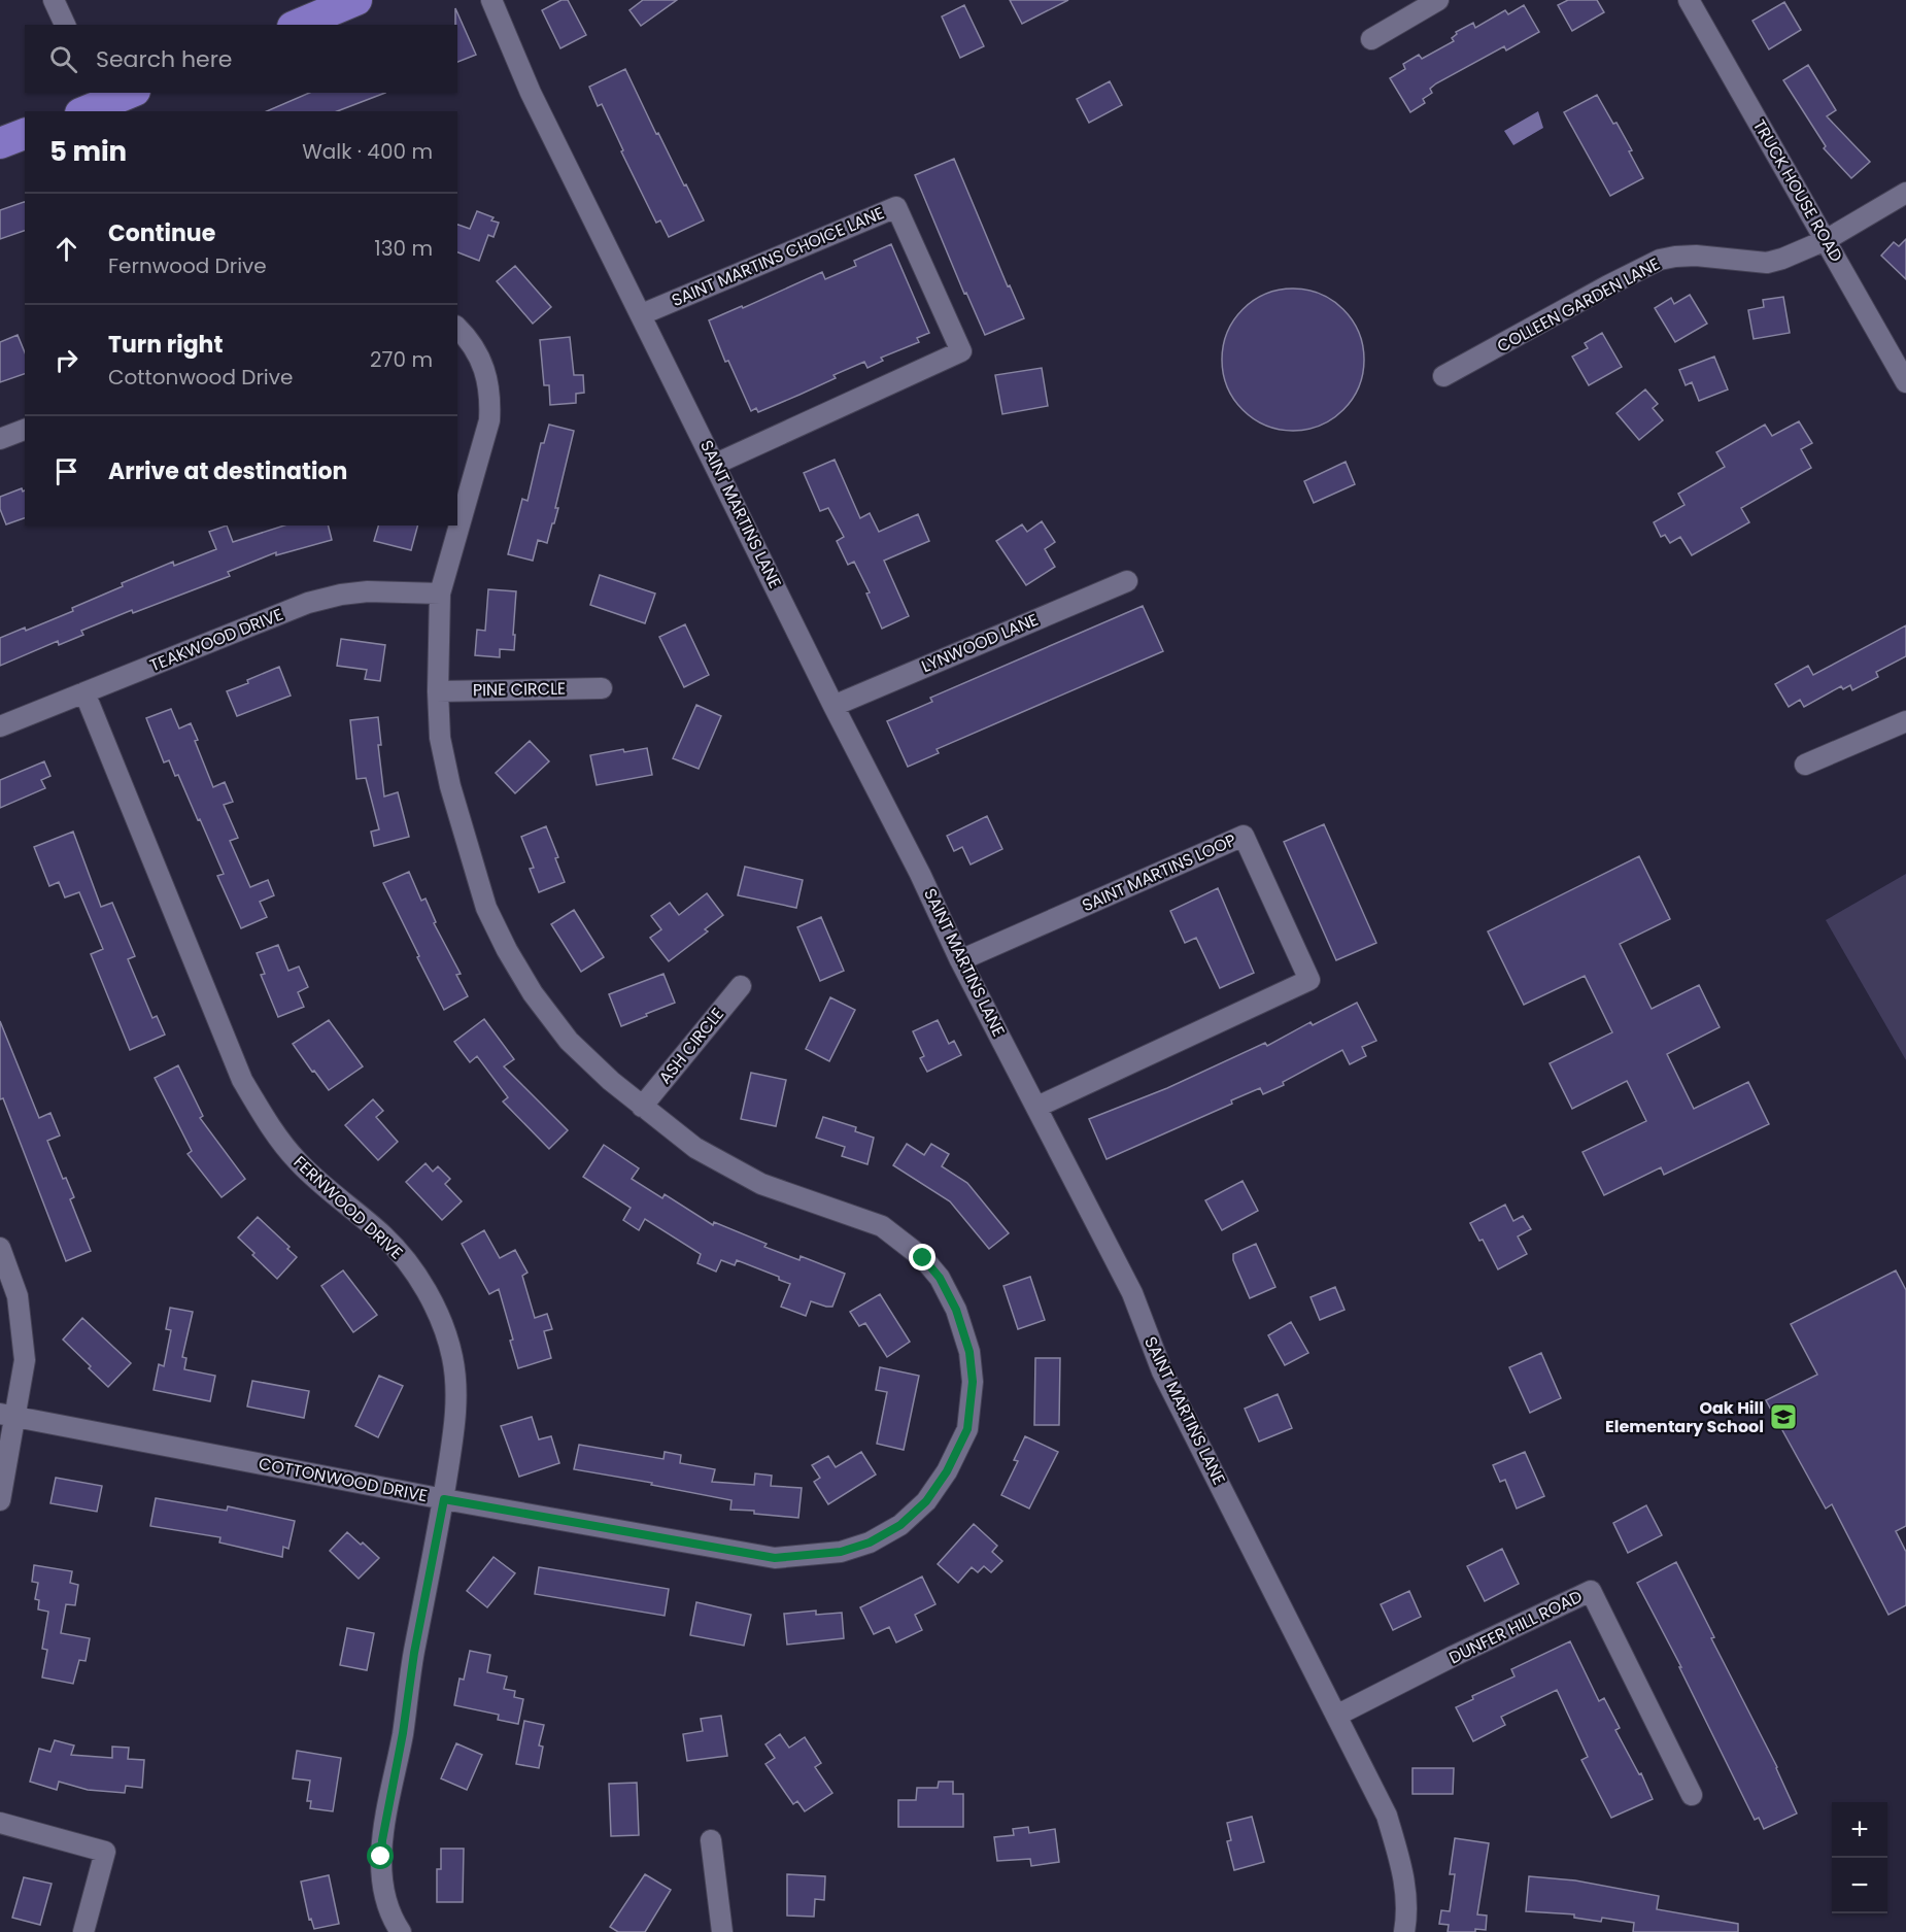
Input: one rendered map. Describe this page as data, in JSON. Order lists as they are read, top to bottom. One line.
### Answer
{"streets":{"street":["TRUCK HOUSE ROAD","SAINT MARTINS CHOICE LANE","COLLEEN GARDEN LANE","SAINT MARTINS LANE","TEAKWOOD DRIVE","LYNWOOD LANE","PINE CIRCLE","SAINT MARTINS LOOP","ASH CIRCLE","FERNWOOD DRIVE","COTTONWOOD DRIVE","DUNFER HILL ROAD"]},"crossings":[["TRUCK HOUSE ROAD","COLLEEN GARDEN LANE"],["SAINT MARTINS CHOICE LANE","SAINT MARTINS LANE"],["SAINT MARTINS LANE","LYNWOOD LANE"],["SAINT MARTINS LANE","SAINT MARTINS LOOP"],["SAINT MARTINS LANE","DUNFER HILL ROAD"],["TEAKWOOD DRIVE","FERNWOOD DRIVE"],["TEAKWOOD DRIVE","COTTONWOOD DRIVE"],["PINE CIRCLE","COTTONWOOD DRIVE"],["ASH CIRCLE","COTTONWOOD DRIVE"],["FERNWOOD DRIVE","COTTONWOOD DRIVE"]],"places":{"school or university":["Oak Hill Elementary School"]},"page":{"search":"Search here","heading":["5 min","Walk · 400 m"],"list":[["Continue","Fernwood Drive","130 m"],["Turn right","Cottonwood Drive","270 m"],"Arrive at destination"],"map_buttons":["+","−"]}}
